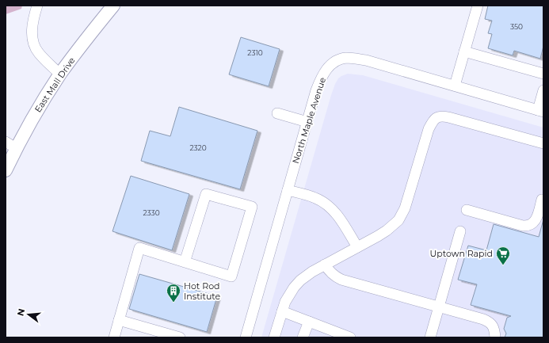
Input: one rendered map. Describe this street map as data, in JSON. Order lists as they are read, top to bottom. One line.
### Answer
{"streets":{"main road":["East Mall Drive"],"street":["North Maple Avenue"]},"places":{"supermarket":["Uptown Rapid"],"building":["Hot Rod Institute"]},"house_numbers":["350","2310","2320","2330"],"north":"left"}
